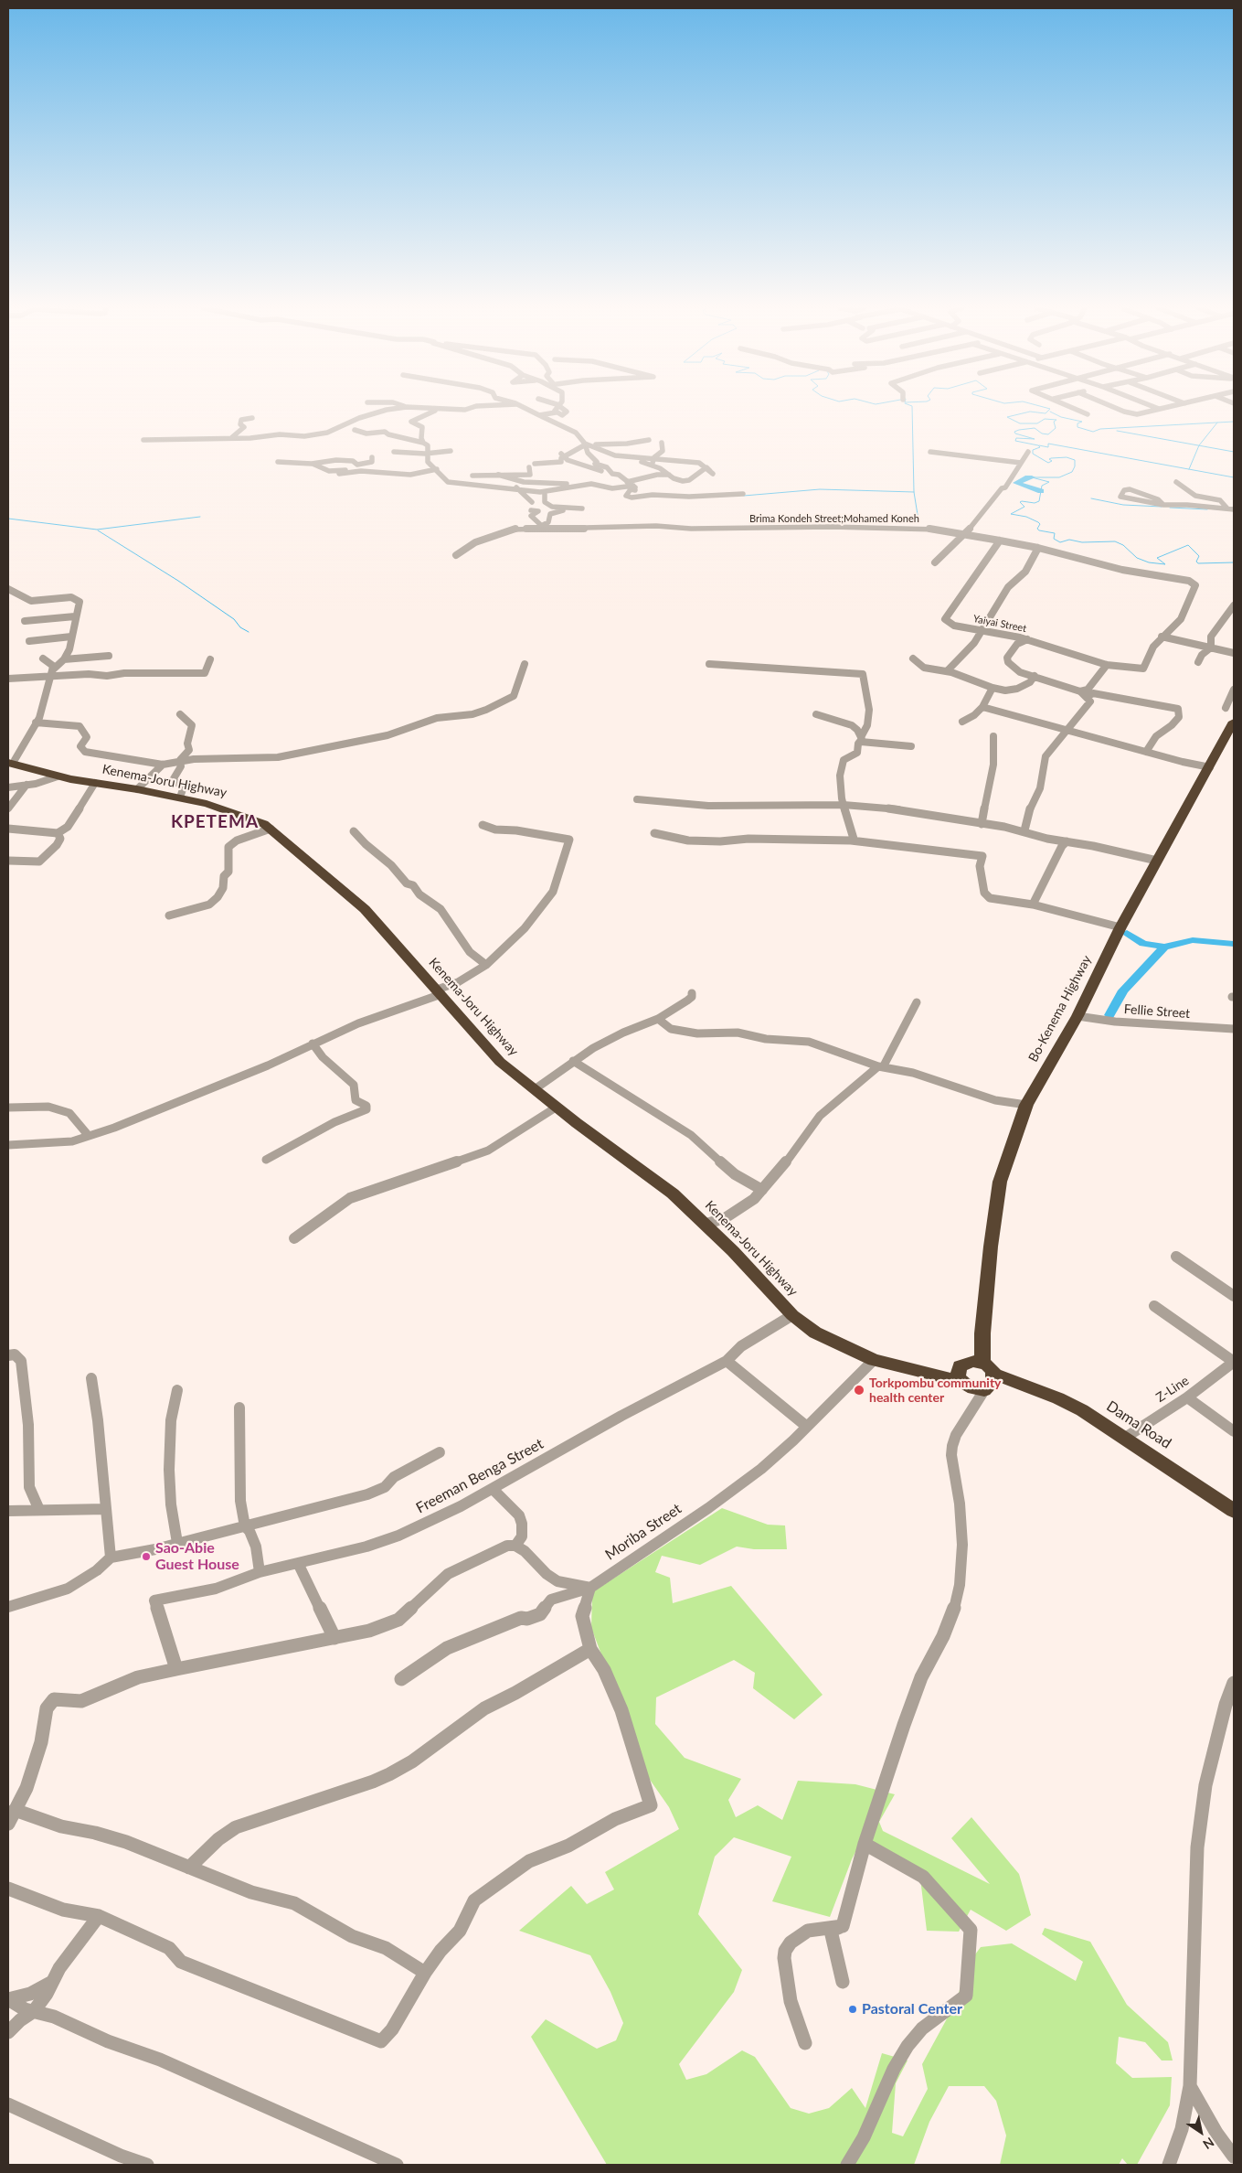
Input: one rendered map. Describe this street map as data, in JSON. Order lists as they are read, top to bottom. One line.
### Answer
{"streets":{"highway":["Kenema-Joru Highway","Bo-Kenema Highway","Dama Road"],"street":["Brima Kondeh Street;Mohamed Koneh","Yaiyai Street","Fellie Street","Z-Line","Freeman Benga Street","Moriba Street"]},"crossings":[["Brima Kondeh Street;Mohamed Koneh","Yaiyai Street"],["Kenema-Joru Highway","Bo-Kenema Highway"],["Kenema-Joru Highway","Dama Road"],["Kenema-Joru Highway","Freeman Benga Street"],["Kenema-Joru Highway","Moriba Street"],["Bo-Kenema Highway","Fellie Street"],["Bo-Kenema Highway","Dama Road"],["Z-Line","Dama Road"]],"districts":["KPETEMA"],"places":["Torkpombu community health center","Sao-Abie Guest House","Pastoral Center"],"north":"bottom right"}
